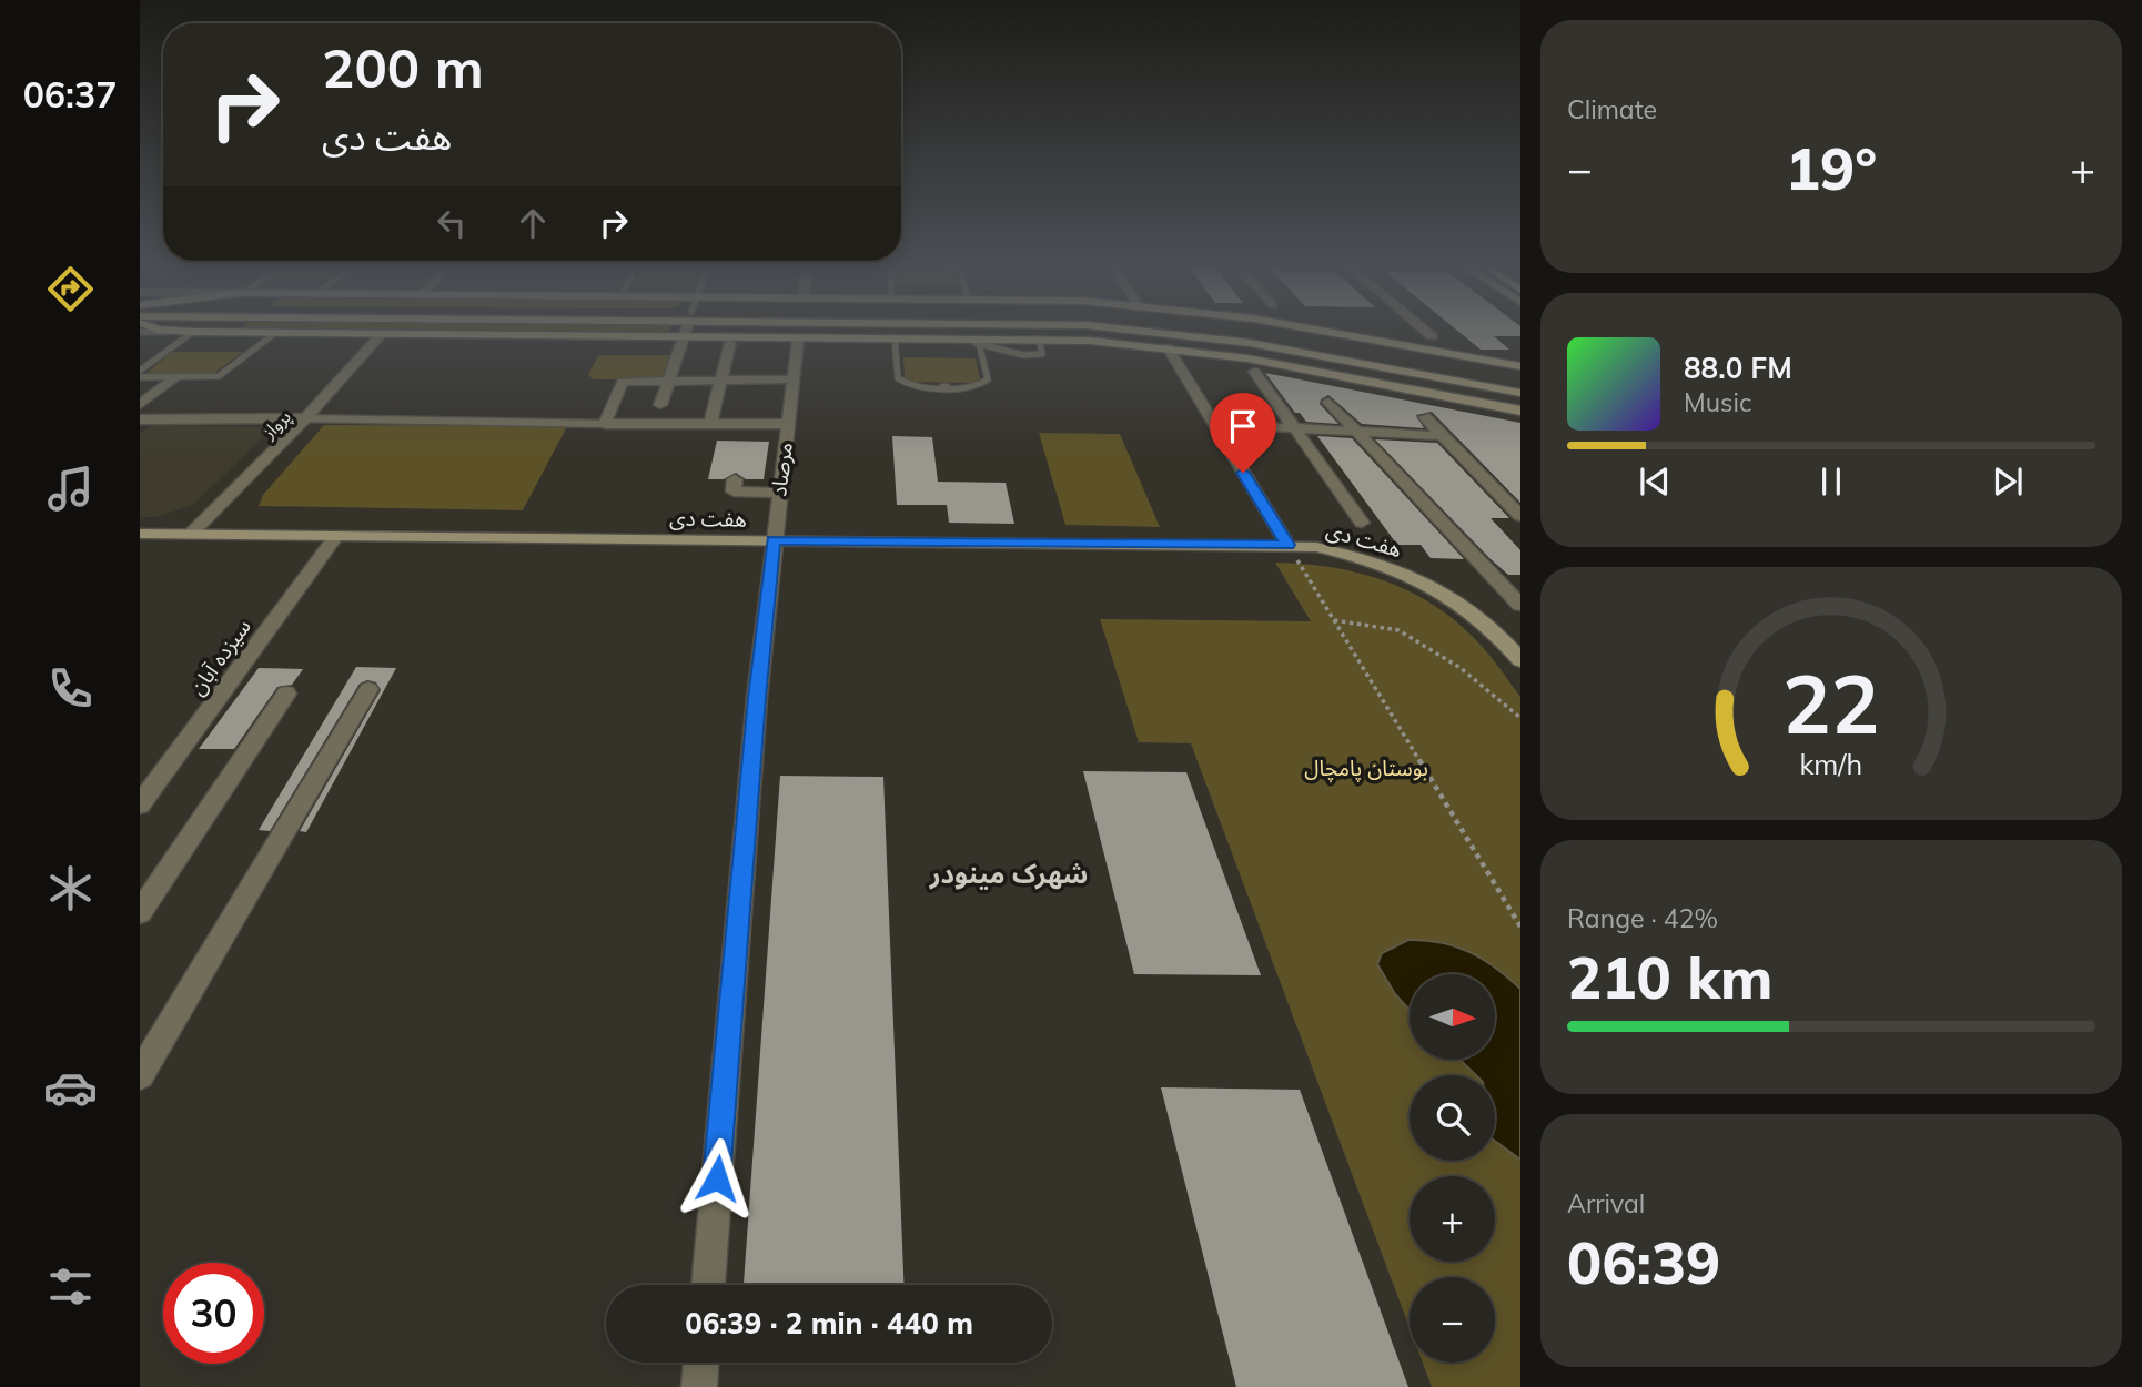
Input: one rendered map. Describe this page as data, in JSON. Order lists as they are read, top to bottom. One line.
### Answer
{"streets":{"main road":["هفت دی"],"street":["پرواز","مرصاد","سیزده آبان"]},"crossings":[["پرواز","هفت دی"],["مرصاد","هفت دی"],["هفت دی","سیزده آبان"]],"districts":["شهرک مینودر"],"parks":["بوستان پامچال"],"north":"right","page":{"tabs":"06:37","tile":["Climate",["Range · 42%","210 km"],["Arrival","06:39"]],"turn":["200 m","هفت دی"],"heat":["−","19°","+"],"song":["88.0 FM","Music"],"map_buttons":["+","−"],"limit":"30","trip":"06:39 · 2 min · 440 m","gauge":["22","km/h"]}}
